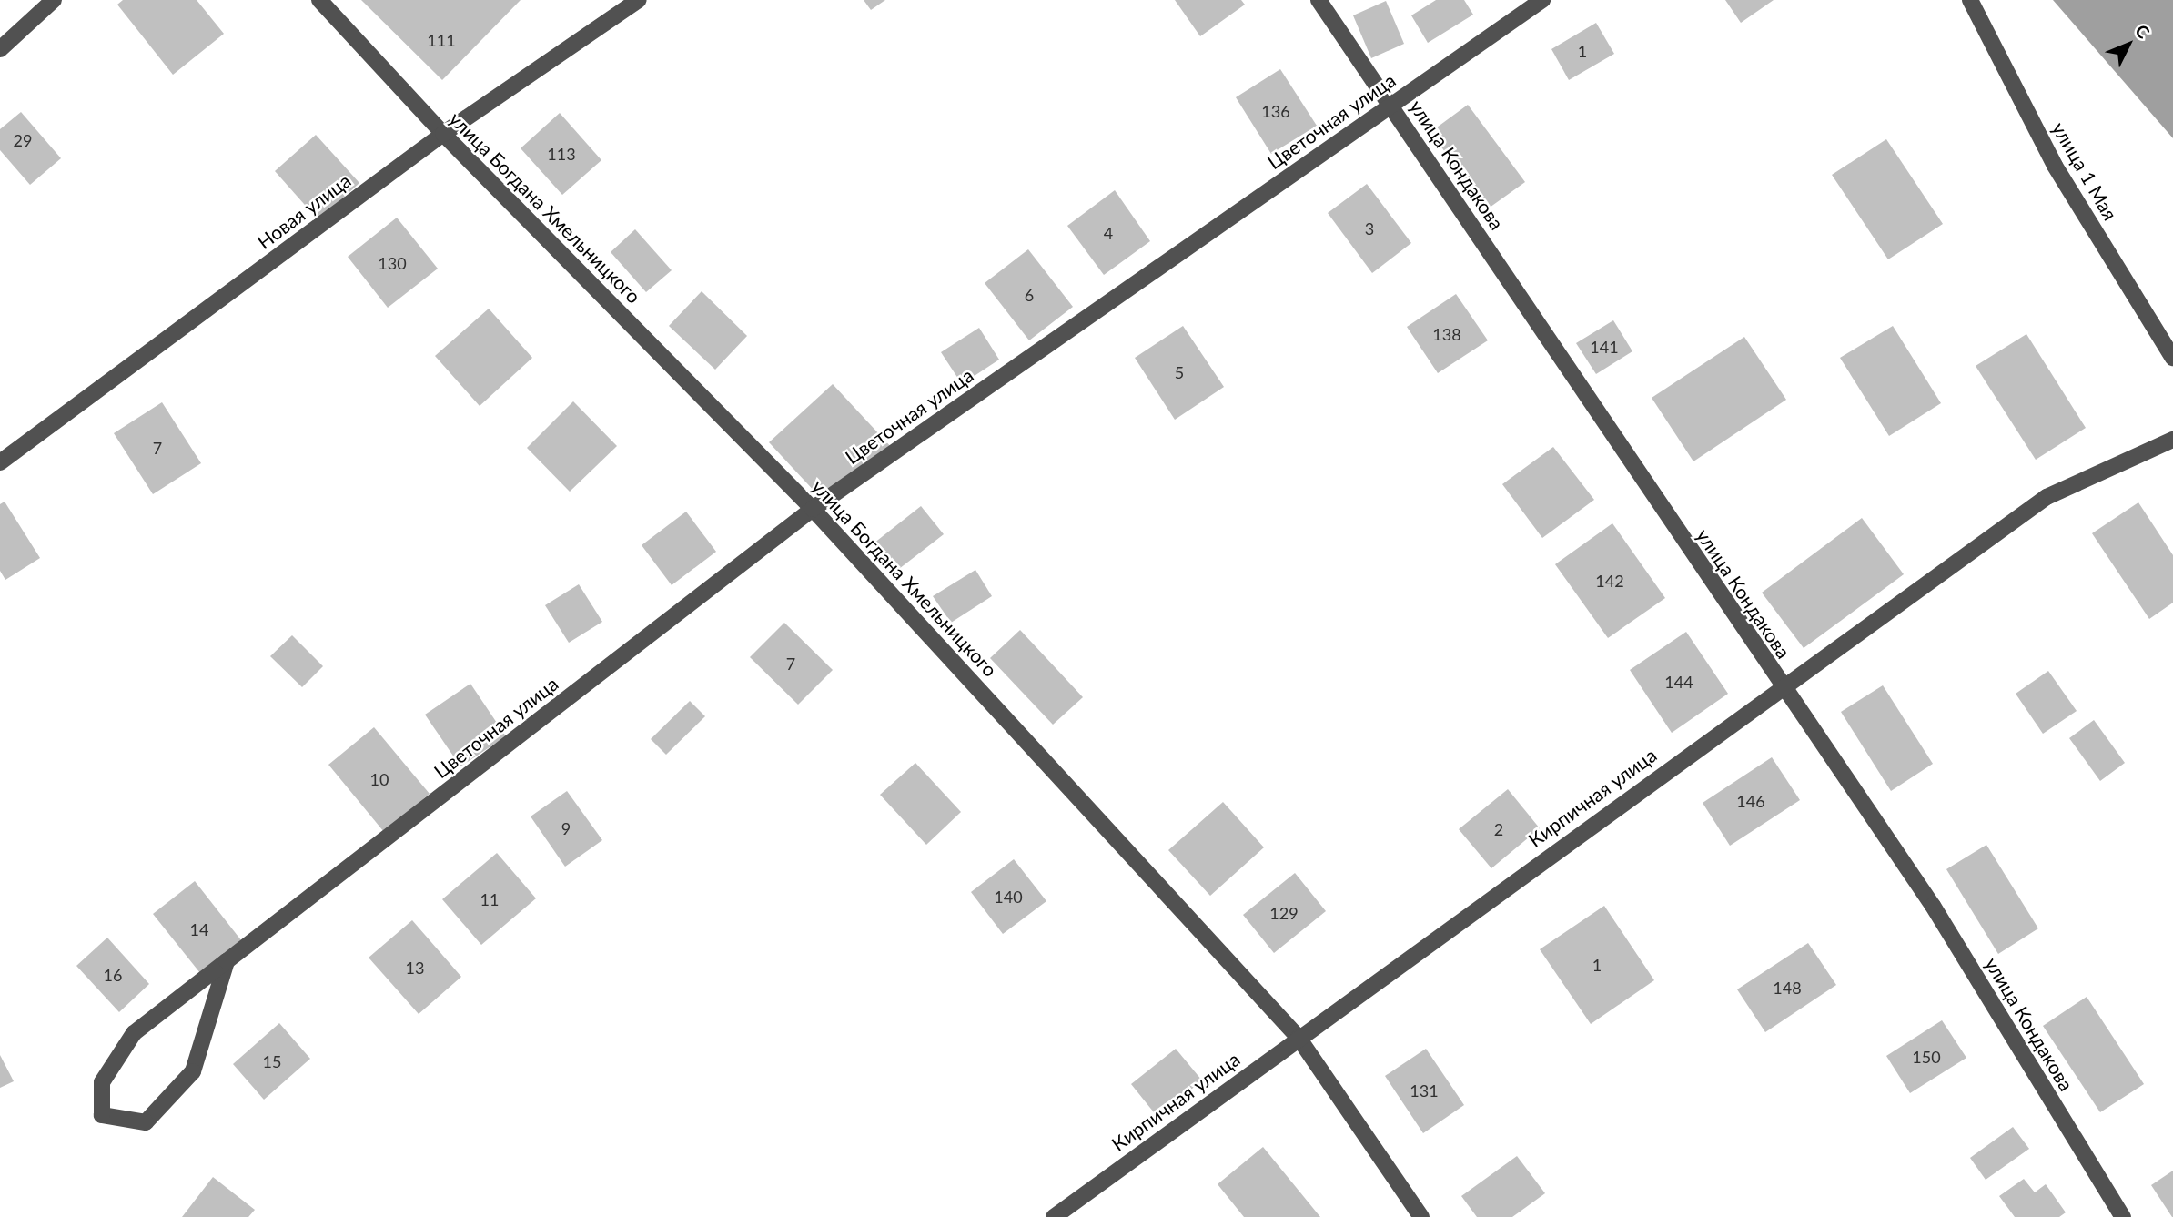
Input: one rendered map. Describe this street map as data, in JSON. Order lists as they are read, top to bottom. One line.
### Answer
{"streets":{"street":["Цветочная улица","улица Кондакова","улица 1 Мая","улица Богдана Хмельницкого","Новая улица","Кирпичная улица"]},"crossings":[["Цветочная улица","улица Кондакова"],["Цветочная улица","улица Богдана Хмельницкого"],["улица Кондакова","Кирпичная улица"],["улица Богдана Хмельницкого","Новая улица"],["улица Богдана Хмельницкого","Кирпичная улица"]],"house_numbers":["111","1","136","29","113","3","4","130","6","138","141","5","7","142","7","144","10","146","9","2","140","11","129","14","1","13","16","148","150","15","131"],"north":"top right"}
